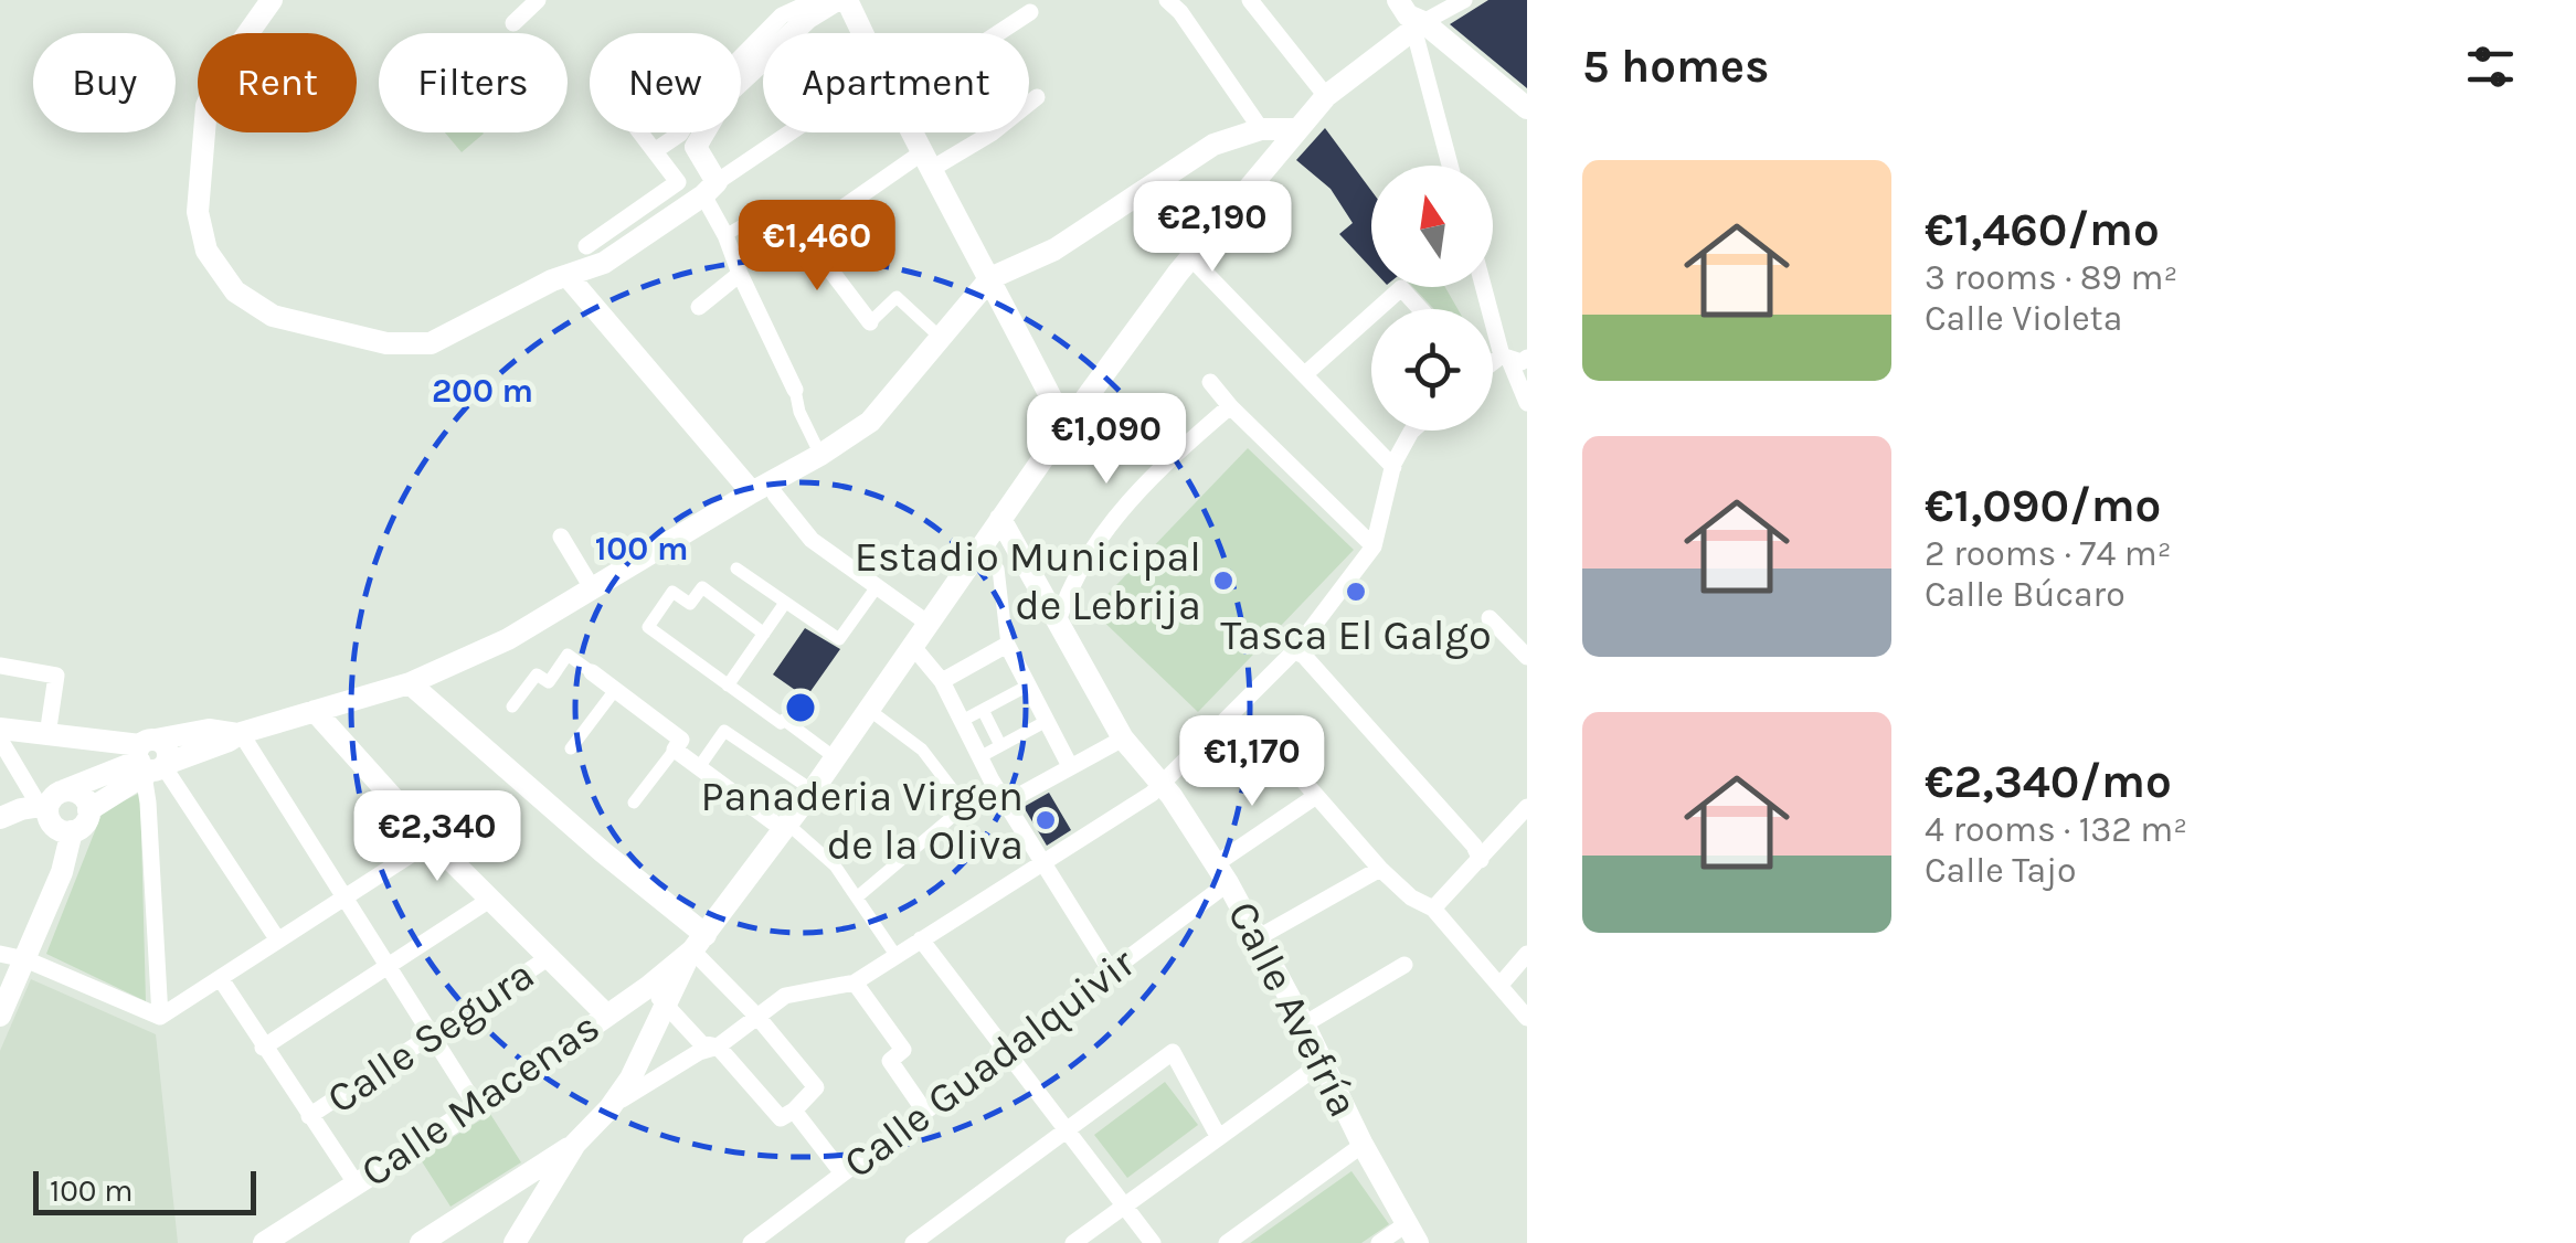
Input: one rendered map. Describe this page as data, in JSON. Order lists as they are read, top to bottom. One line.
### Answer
{"streets":{"street":["Calle Avefría","Calle Segura","Calle Guadalquivir","Calle Macenas"]},"crossings":[["Calle Avefría","Calle Guadalquivir"],["Calle Avefría","Calle Macenas"]],"places":["Estadio Municipal de Lebrija","Tasca El Galgo","Panaderia Virgen de la Oliva"],"scale_bar":"100 m","north":"top","page":{"heading":"5 homes","chip":["Buy","Rent","Filters","New","Apartment"],"list":[{"name":"€1,460/mo","note":"3 rooms · 89 m² · Calle Violeta"},{"name":"€1,090/mo","note":"2 rooms · 74 m² · Calle Búcaro"},{"name":"€2,340/mo","note":"4 rooms · 132 m² · Calle Tajo"}],"price":["€2,190","€1,460","€1,090","€1,170","€2,340"],"scale":"100 m"},"rings":["200 m","100 m"]}
